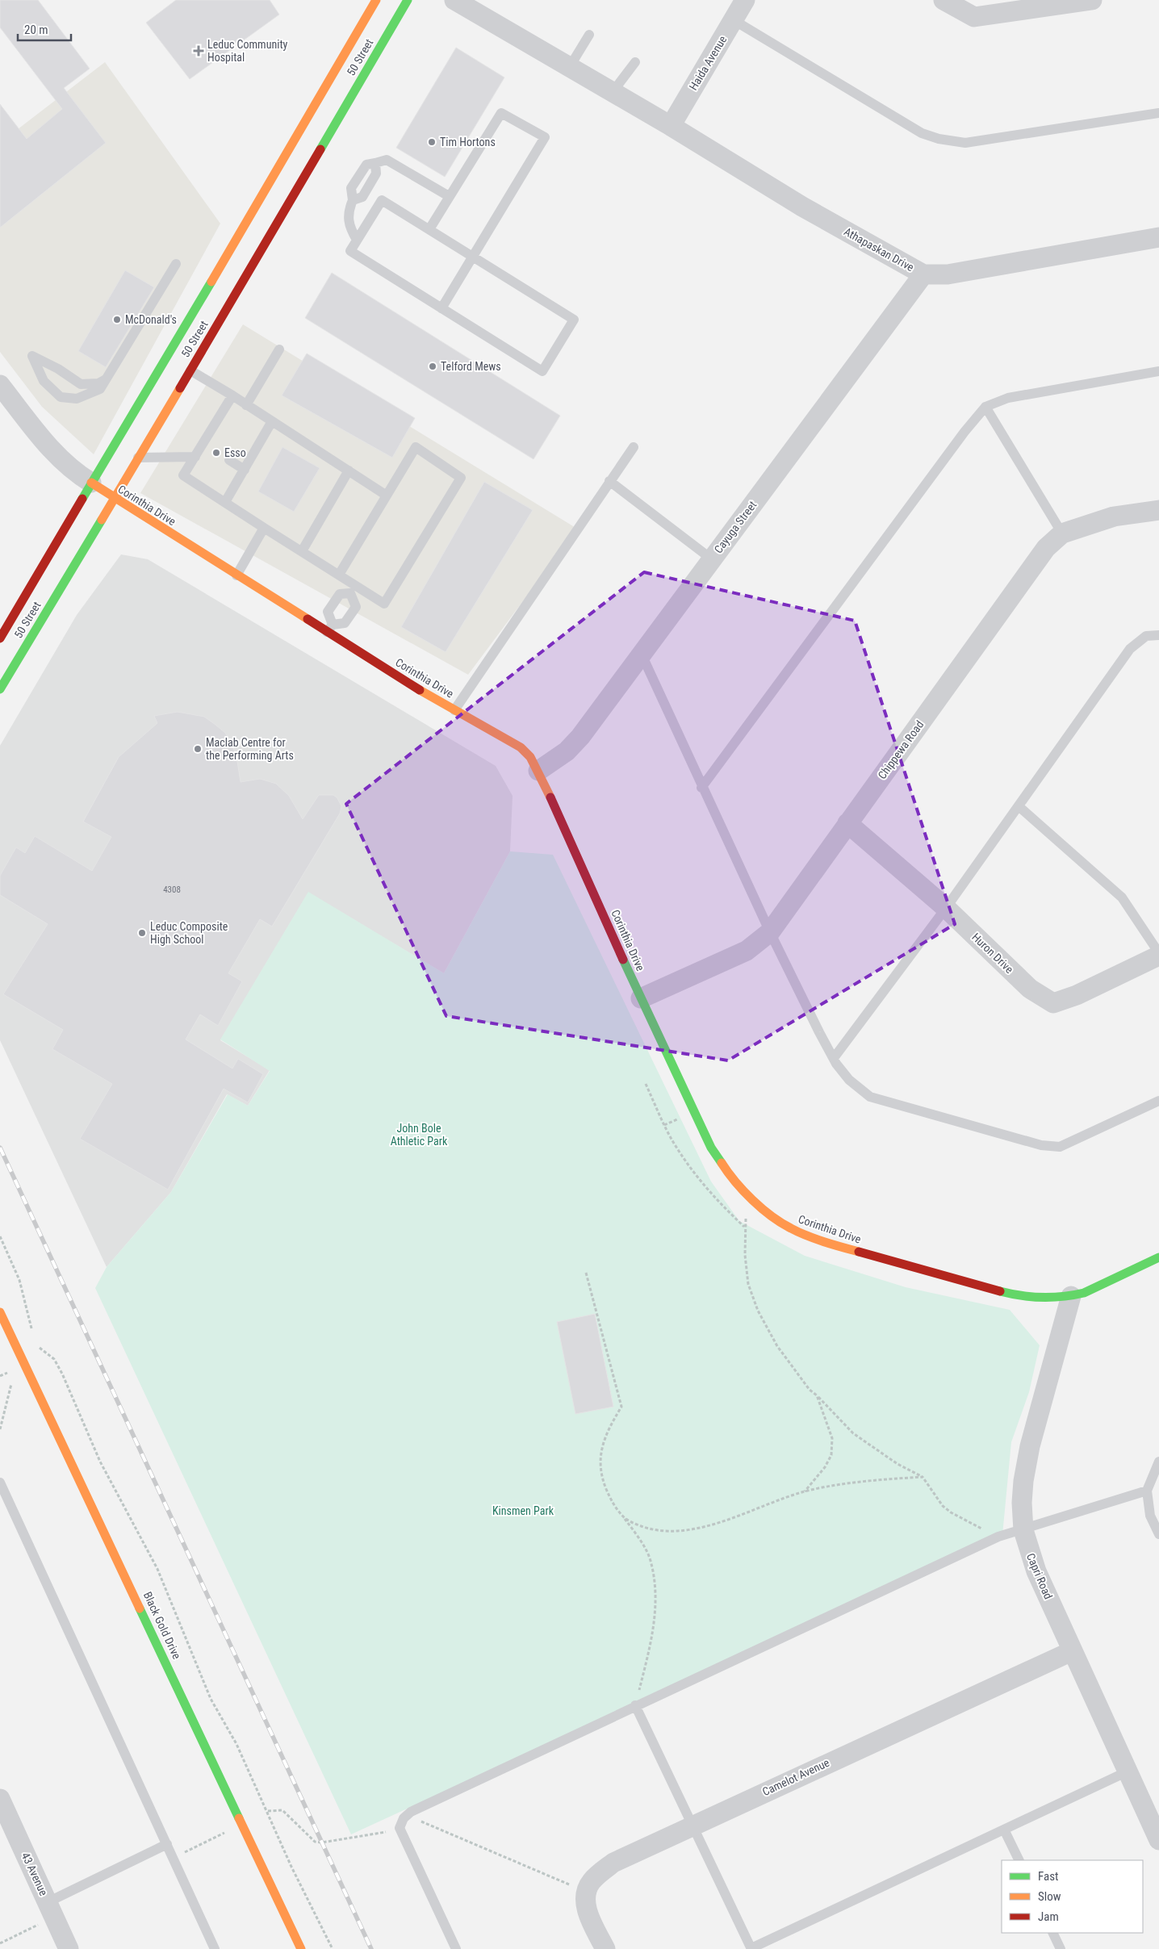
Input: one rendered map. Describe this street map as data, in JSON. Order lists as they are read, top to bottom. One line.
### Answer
{"streets":{"main road":["50 Street","Corinthia Drive","Black Gold Drive"],"street":["Haida Avenue","Athapaskan Drive","Cayuga Street","Chippewa Road","Huron Drive","Capri Road","Camelot Avenue","43 Avenue"]},"crossings":[["50 Street","Corinthia Drive"],["Haida Avenue","Athapaskan Drive"],["Athapaskan Drive","Cayuga Street"],["Corinthia Drive","Cayuga Street"],["Corinthia Drive","Chippewa Road"],["Corinthia Drive","Capri Road"],["Chippewa Road","Huron Drive"],["Capri Road","Camelot Avenue"]],"parks":["John Bole Athletic Park","Kinsmen Park"],"places":{"health":["Leduc Community Hospital"],"other":["Tim Hortons","McDonald's","Telford Mews","Esso","Maclab Centre for the Performing Arts","Leduc Composite High School"]},"house_numbers":["4308"],"legend":["Fast","Slow","Jam"],"scale_bar":"20 m"}
